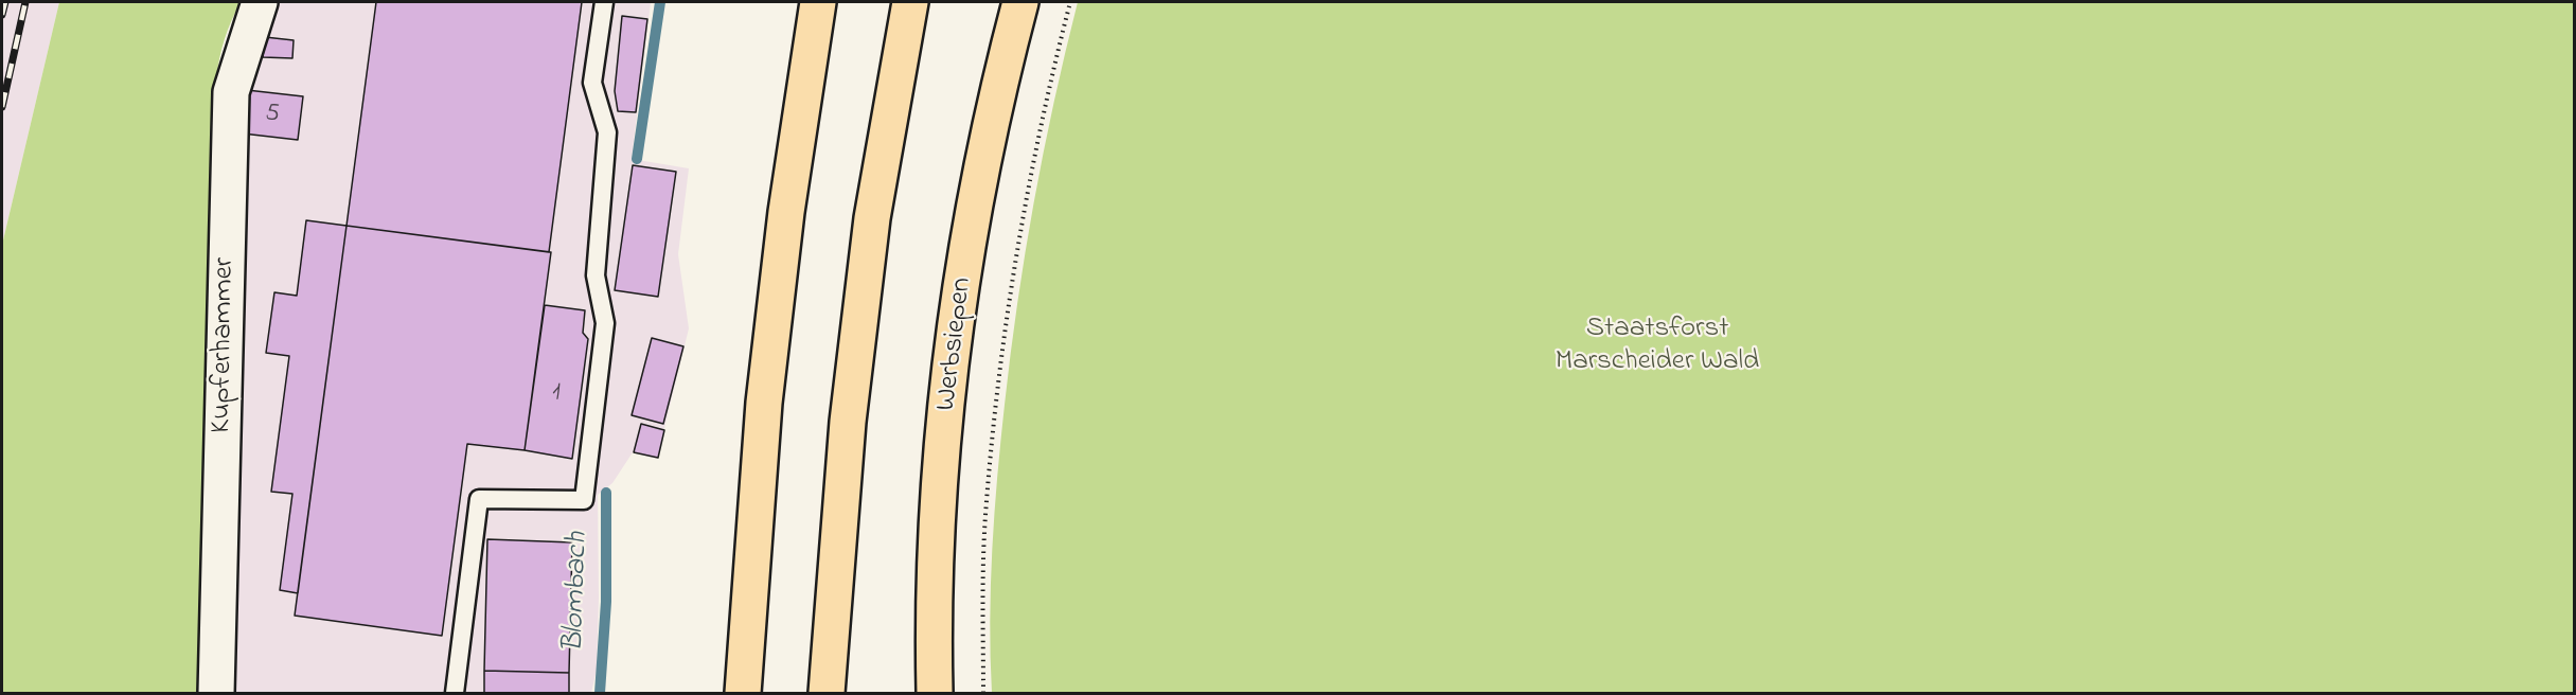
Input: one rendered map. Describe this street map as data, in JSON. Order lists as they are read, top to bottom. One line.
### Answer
{"streets":{"main road":["Werbsiepen"],"street":["Kupferhammer"]},"water":["Blombach"],"parks":["Staatsforst Marscheider Wald"],"house_numbers":["5","1"]}
